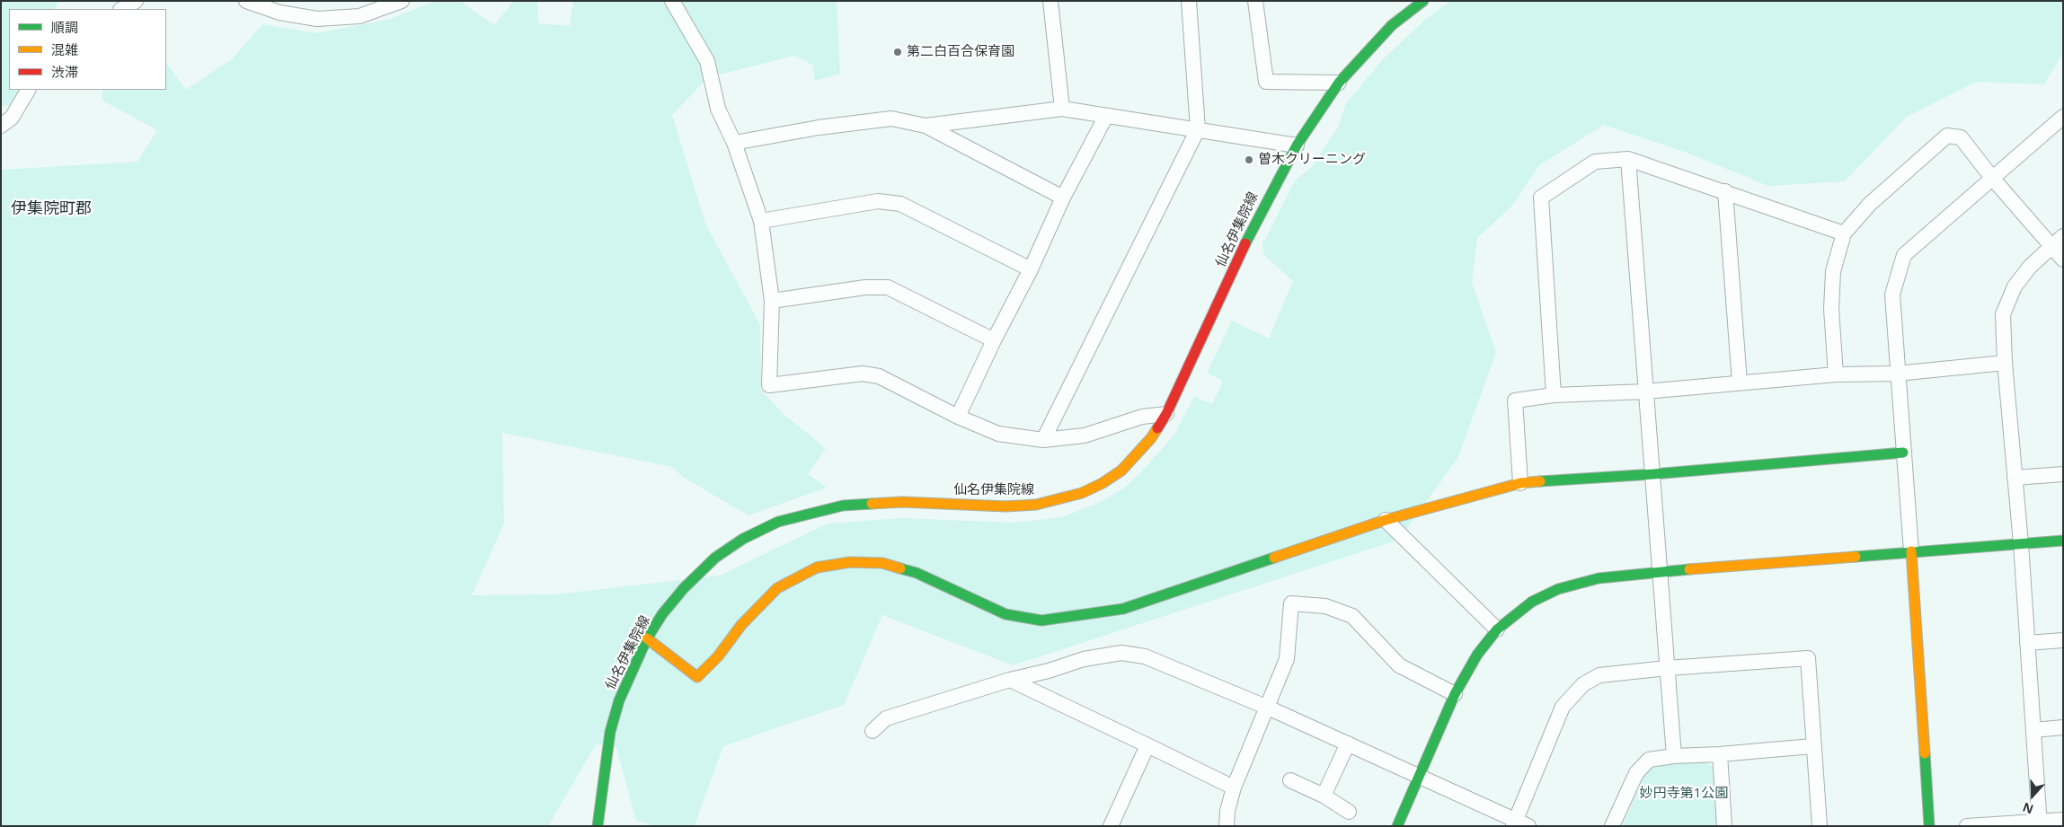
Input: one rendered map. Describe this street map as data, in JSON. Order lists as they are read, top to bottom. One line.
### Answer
{"streets":{"street":["仙名伊集院線"]},"districts":["伊集院町郡"],"parks":["妙円寺第1公園"],"places":["第二白百合保育園","曽木クリーニング"],"legend":["順調","混雑","渋滞"],"north":"bottom"}
